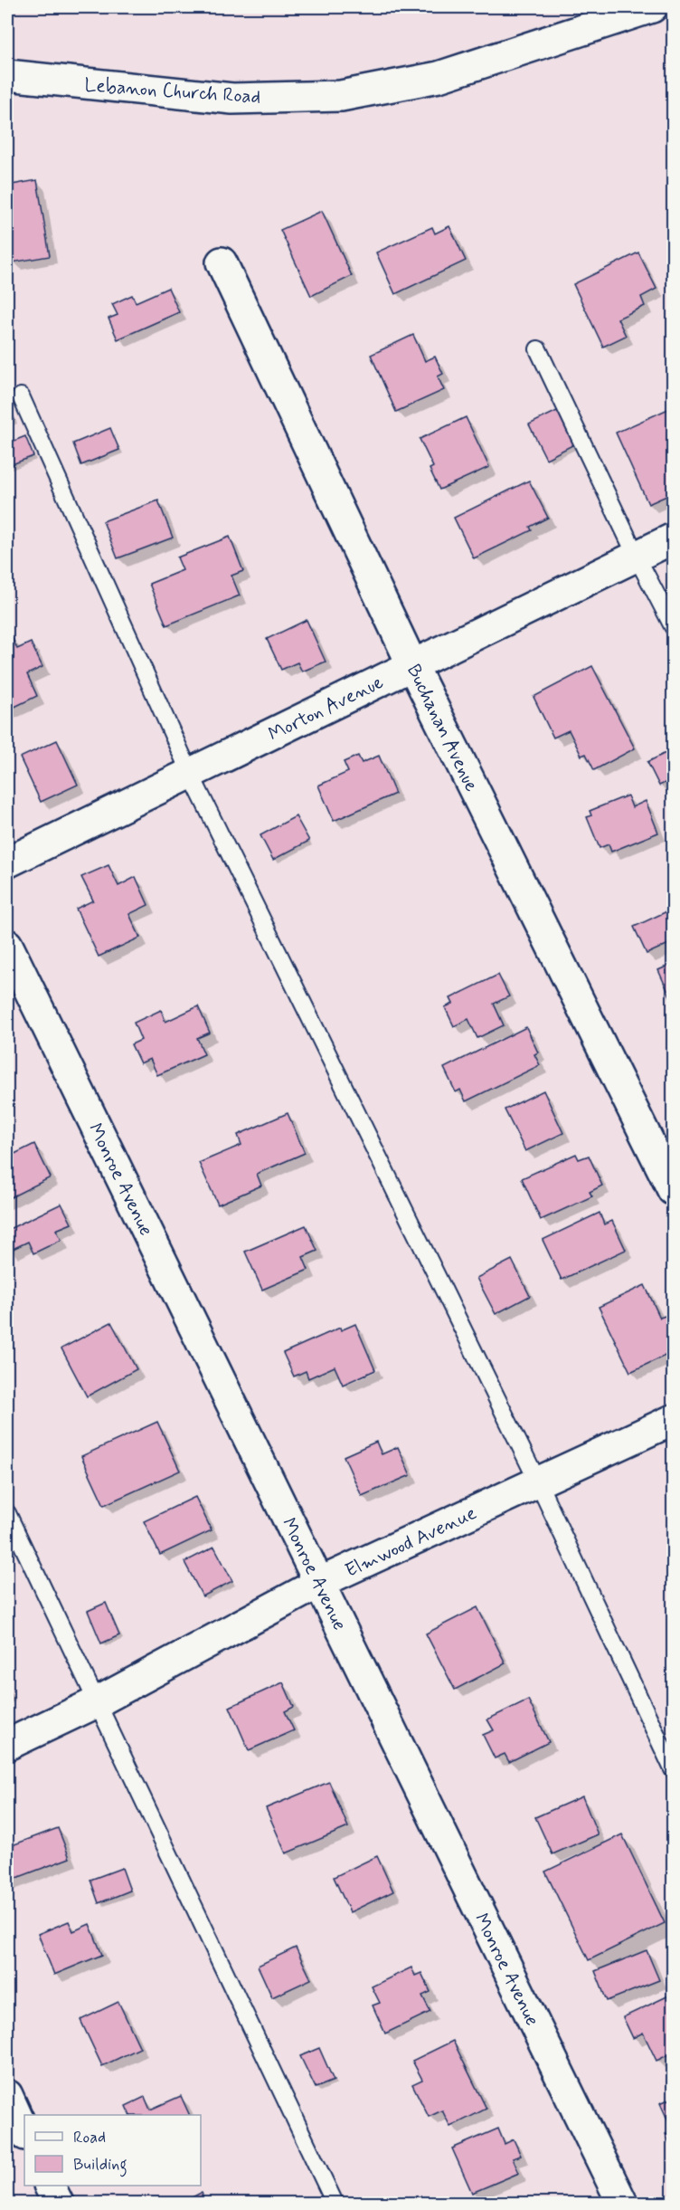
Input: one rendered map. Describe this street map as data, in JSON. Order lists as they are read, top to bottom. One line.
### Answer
{"streets":{"street":["Lebanon Church Road","Morton Avenue","Buchanan Avenue","Monroe Avenue","Elmwood Avenue"]},"crossings":[["Morton Avenue","Buchanan Avenue"],["Monroe Avenue","Elmwood Avenue"]],"legend":["Road","Building"]}
